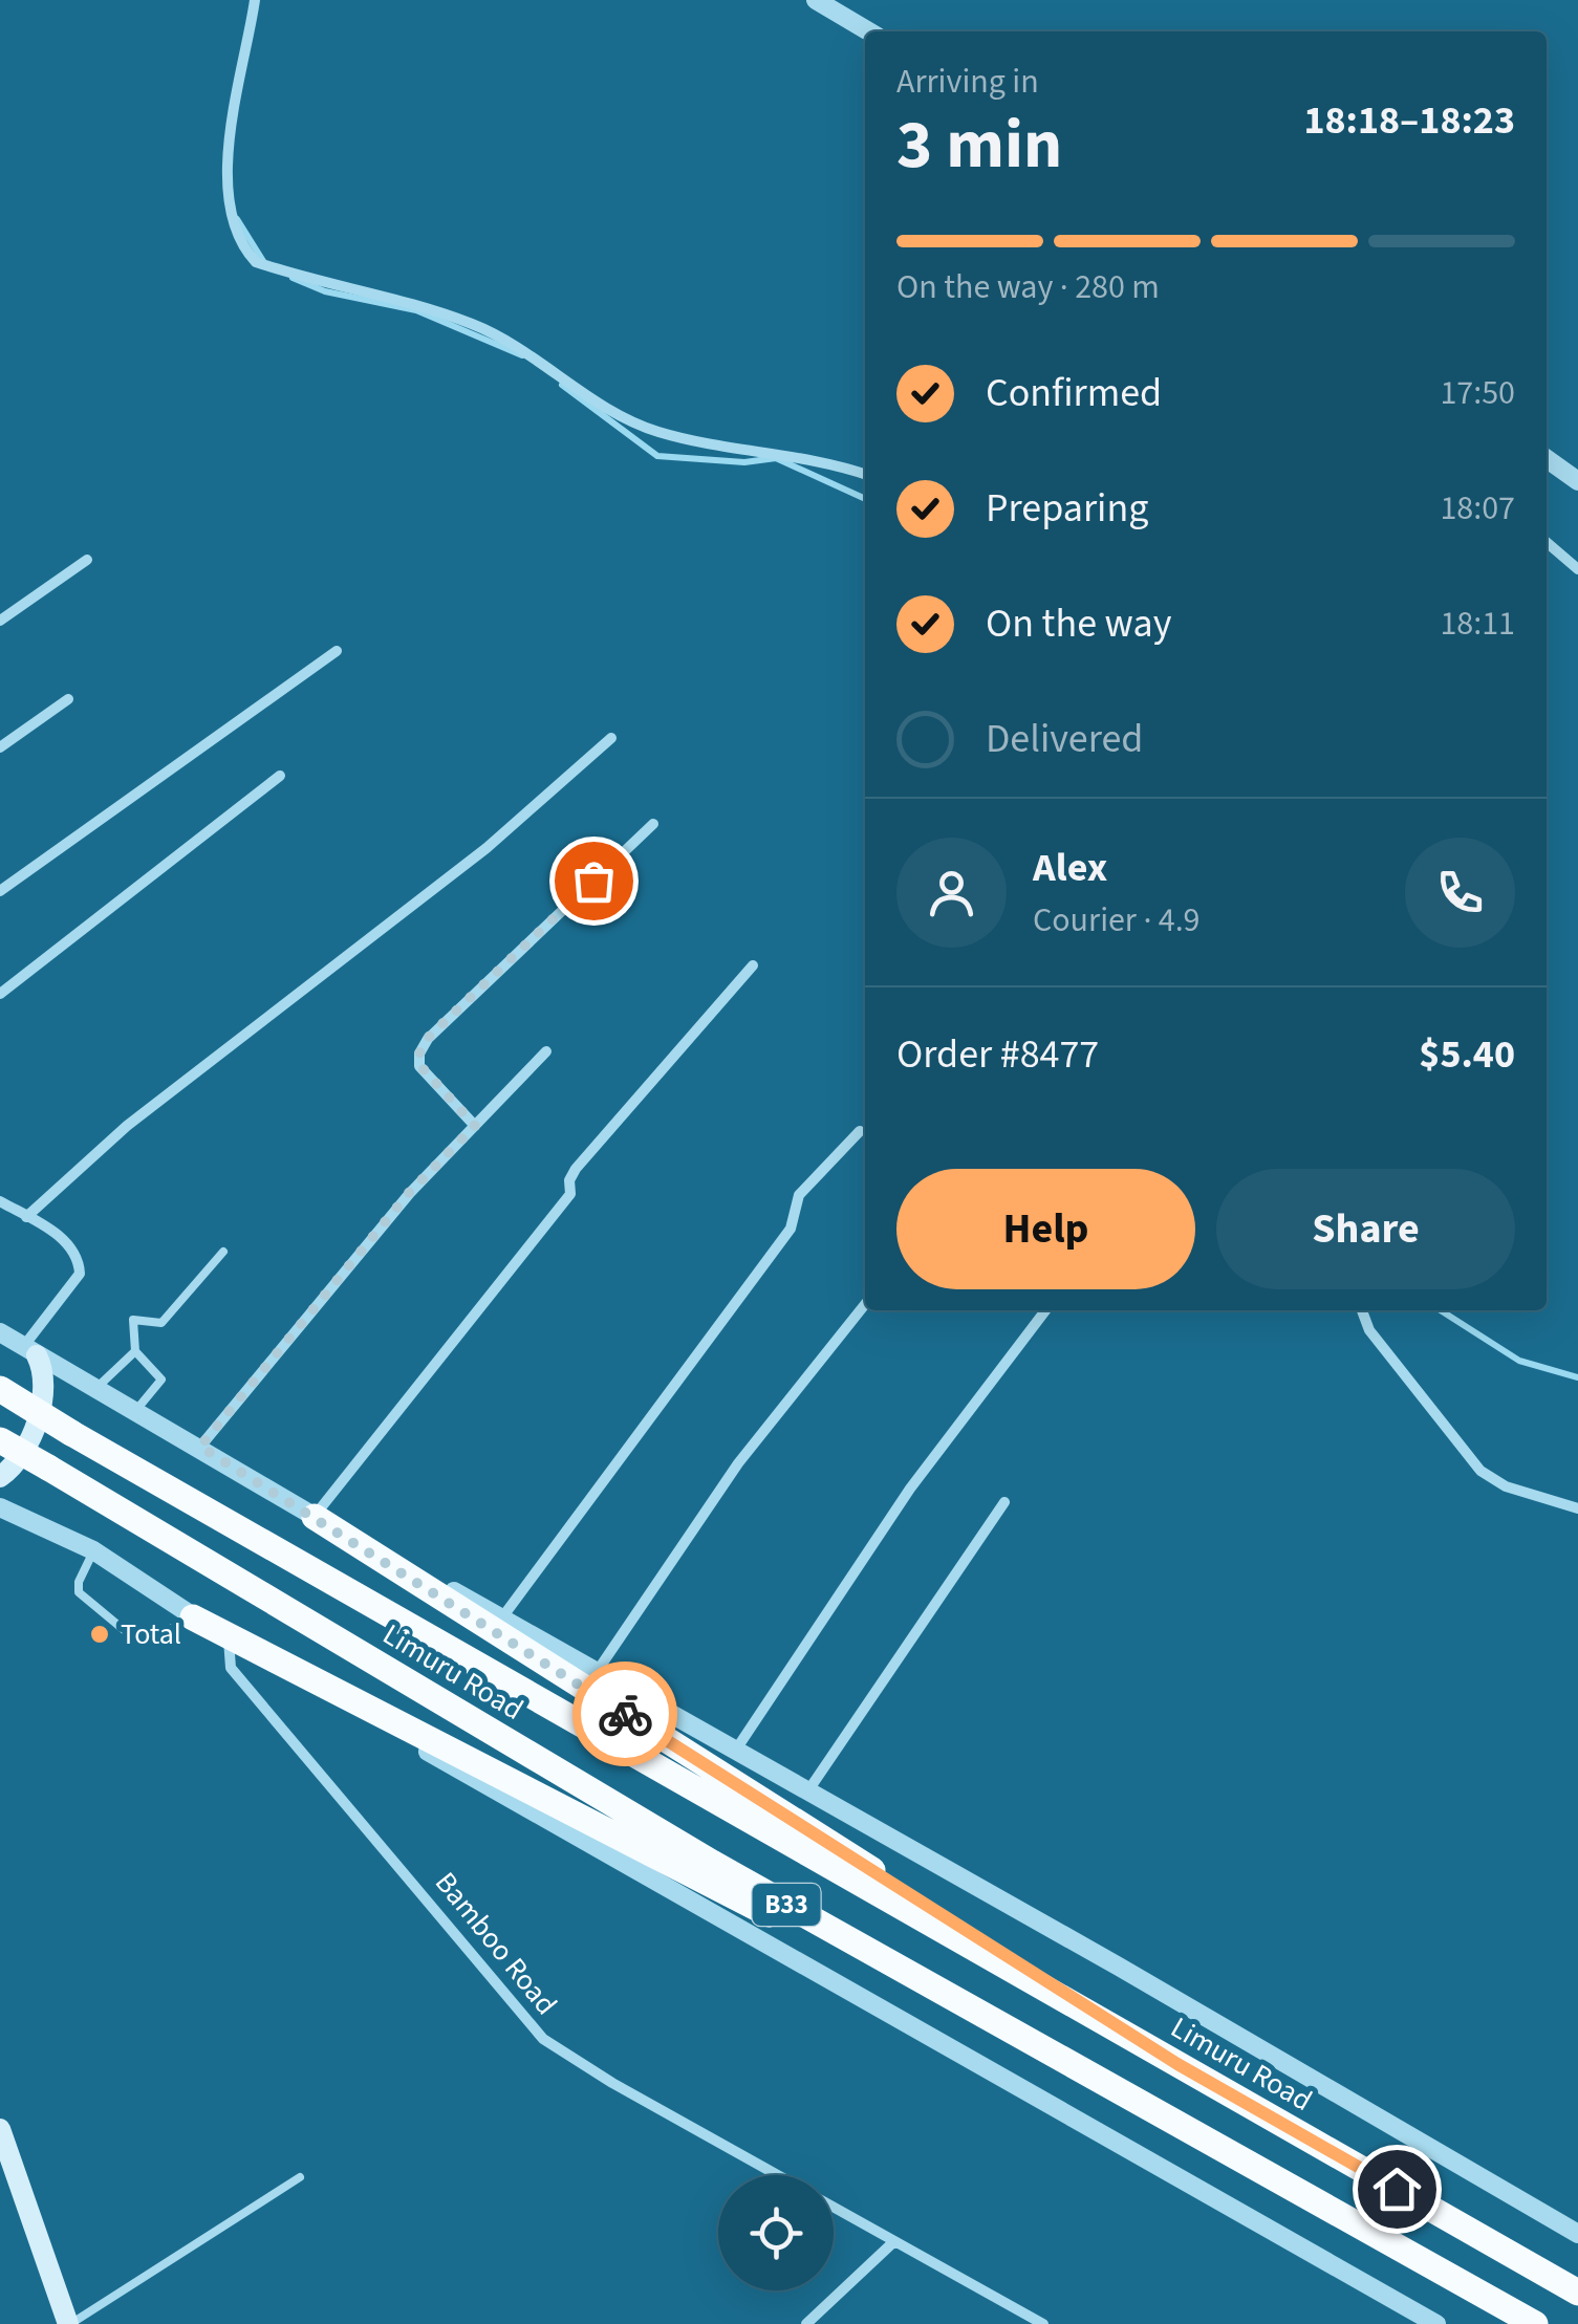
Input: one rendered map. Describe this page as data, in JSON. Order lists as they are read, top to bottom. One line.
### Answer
{"streets":{"highway":["Limuru Road","B33"],"street":["Bamboo Road"]},"places":["Total"],"page":{"heading":["3 min","Arriving in","18:18–18:23"],"panel":["Alex","Courier · 4.9","Order #8477","$5.40"],"bar":"On the way · 280 m","list":[["Confirmed","17:50"],["Preparing","18:07"],["On the way","18:11"],"Delivered"],"buttons":["Help","Share"]}}
